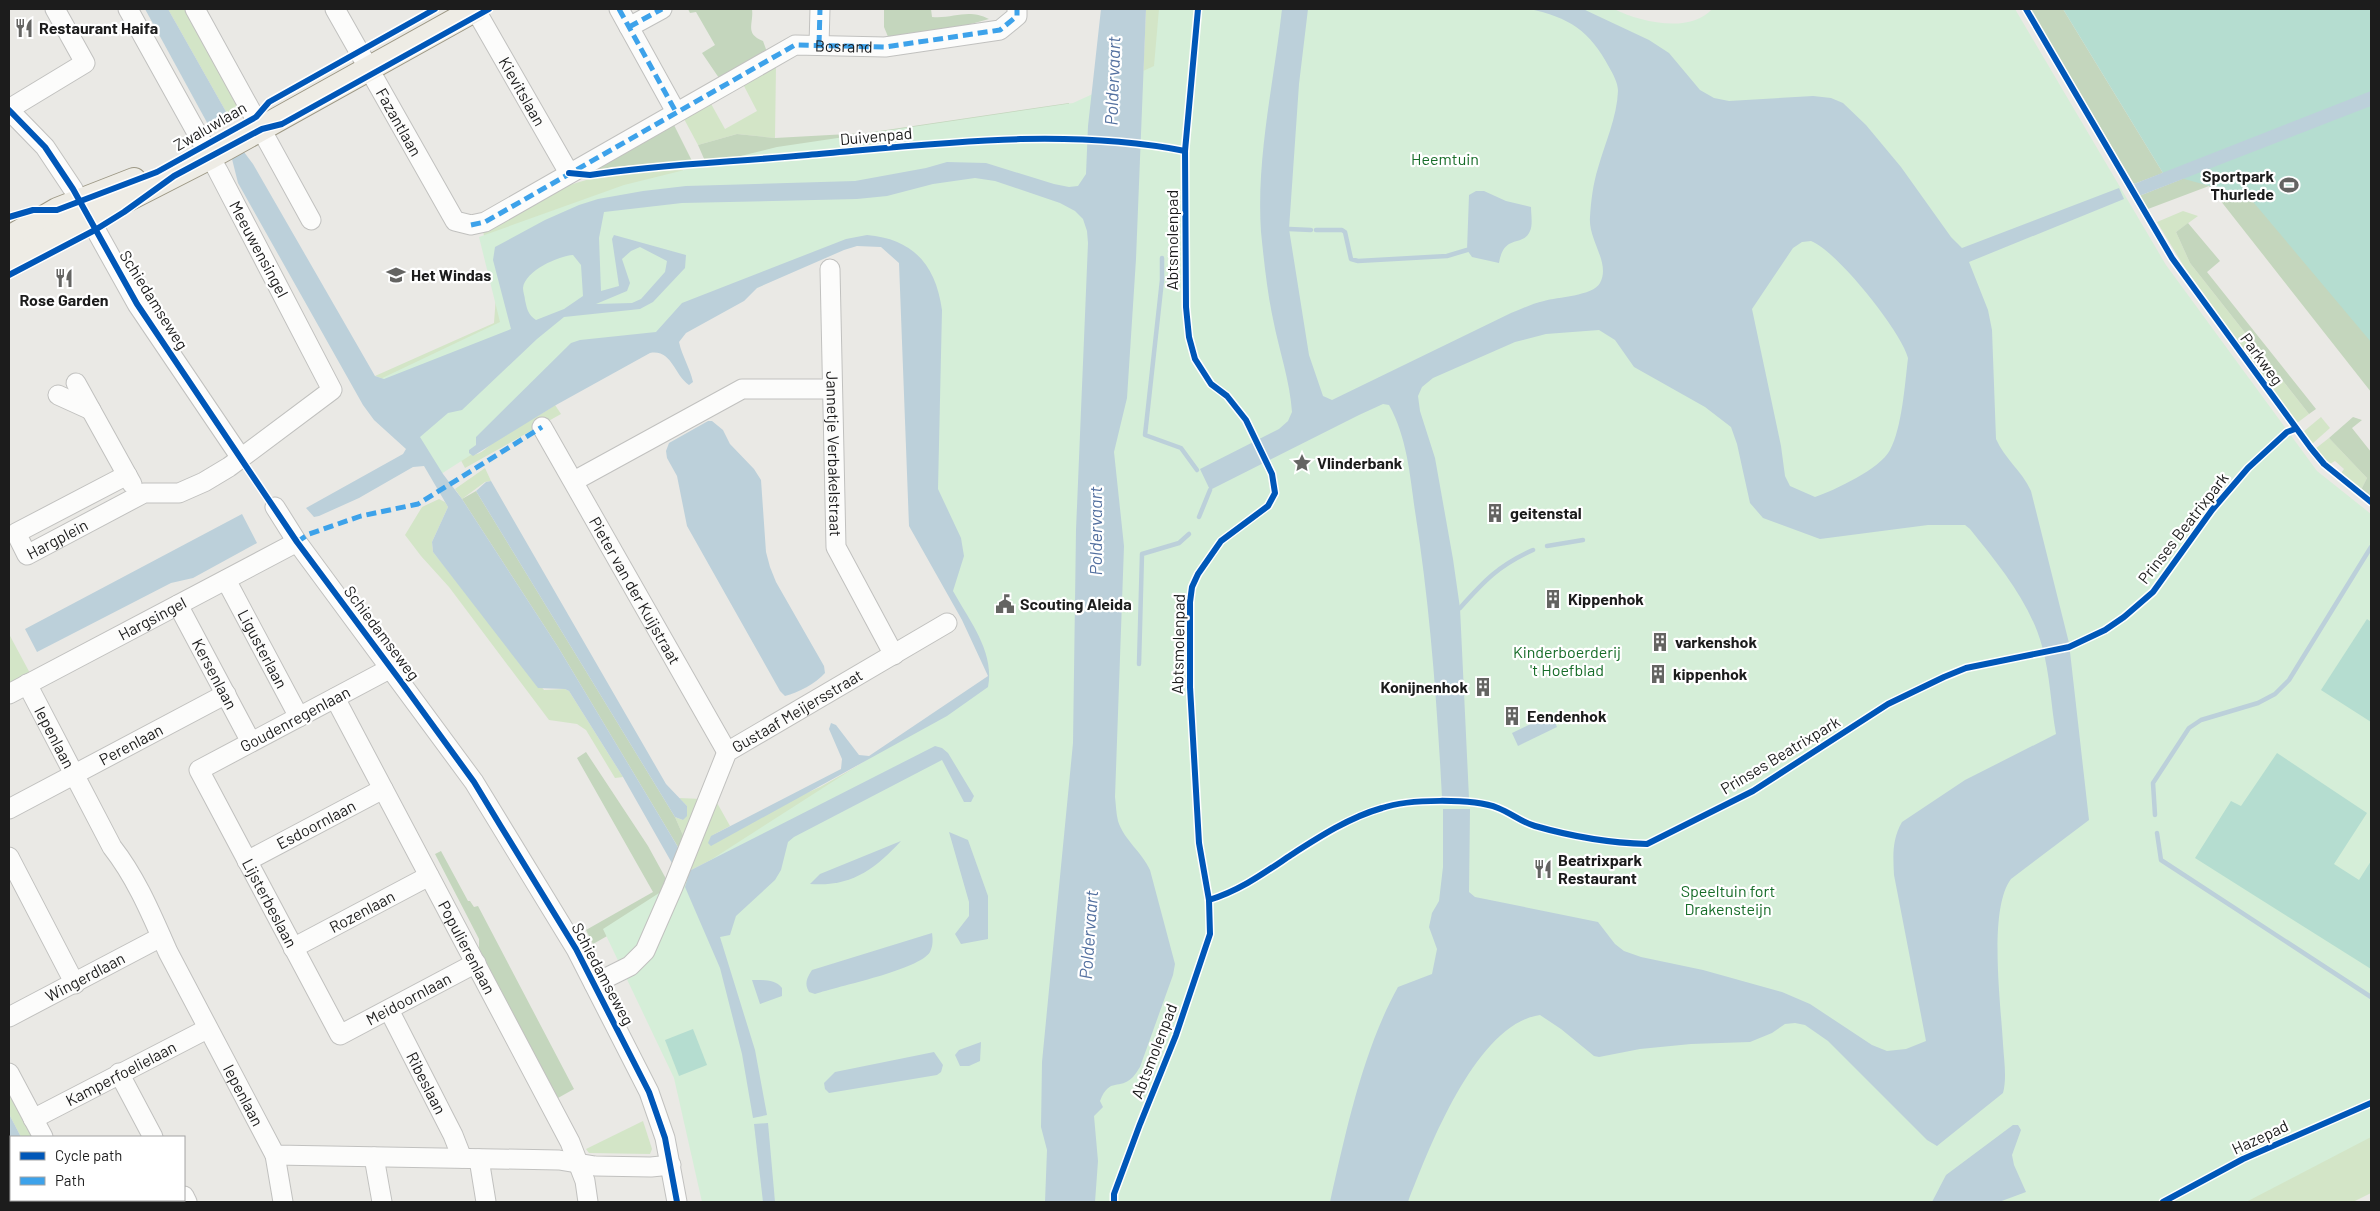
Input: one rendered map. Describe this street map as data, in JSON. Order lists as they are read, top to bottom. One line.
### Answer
{"streets":{"main road":["Zwaluwlaan"],"street":["Bosrand","Kievitslaan","Fazantlaan","Meeuwensingel","Schiedamseweg","Jannetje Verbakelstraat","Hargplein","Pieter van der Kuijstraat","Hargsingel","Ligusterlaan","Kersenlaan","Gustaaf Meijersstraat","Goudenregenlaan","Iepenlaan","Perenlaan","Esdoornlaan","Lijsterbeslaan","Rozenlaan","Populierenlaan","Wingerdlaan","Meidoornlaan","Kamperfoelielaan","Ribeslaan"],"cycle path":["Duivenpad","Abtsmolenpad","Parkweg","Prinses Beatrixpark","Hazepad"]},"crossings":[["Bosrand","Kievitslaan"],["Bosrand","Fazantlaan"],["Kievitslaan","Zwaluwlaan"],["Fazantlaan","Zwaluwlaan"],["Zwaluwlaan","Meeuwensingel"],["Zwaluwlaan","Schiedamseweg"],["Meeuwensingel","Schiedamseweg"],["Meeuwensingel","Hargplein"],["Schiedamseweg","Hargplein"],["Schiedamseweg","Hargsingel"],["Schiedamseweg","Gustaaf Meijersstraat"],["Schiedamseweg","Goudenregenlaan"],["Jannetje Verbakelstraat","Gustaaf Meijersstraat"],["Pieter van der Kuijstraat","Gustaaf Meijersstraat"],["Hargsingel","Ligusterlaan"],["Hargsingel","Kersenlaan"],["Hargsingel","Iepenlaan"],["Ligusterlaan","Goudenregenlaan"],["Kersenlaan","Goudenregenlaan"],["Kersenlaan","Perenlaan"],["Goudenregenlaan","Lijsterbeslaan"],["Goudenregenlaan","Populierenlaan"],["Iepenlaan","Perenlaan"],["Iepenlaan","Wingerdlaan"],["Iepenlaan","Kamperfoelielaan"],["Esdoornlaan","Lijsterbeslaan"],["Esdoornlaan","Populierenlaan"],["Lijsterbeslaan","Rozenlaan"],["Lijsterbeslaan","Meidoornlaan"],["Rozenlaan","Populierenlaan"],["Populierenlaan","Meidoornlaan"],["Meidoornlaan","Ribeslaan"]],"water":["Poldervaart"],"parks":["Heemtuin","Kinderboerderij 't Hoefblad","Speeltuin fort Drakensteijn"],"places":{"restaurant":["Restaurant Haifa","Rose Garden","Beatrixpark Restaurant"],"sports":["Sportpark Thurlede"],"school or university":["Het Windas"],"place":["Vlinderbank"],"building":["geitenstal","Kippenhok","varkenshok","kippenhok","Konijnenhok","Eendenhok"],"public building":["Scouting Aleida"]},"legend":["Cycle path","Path"]}
